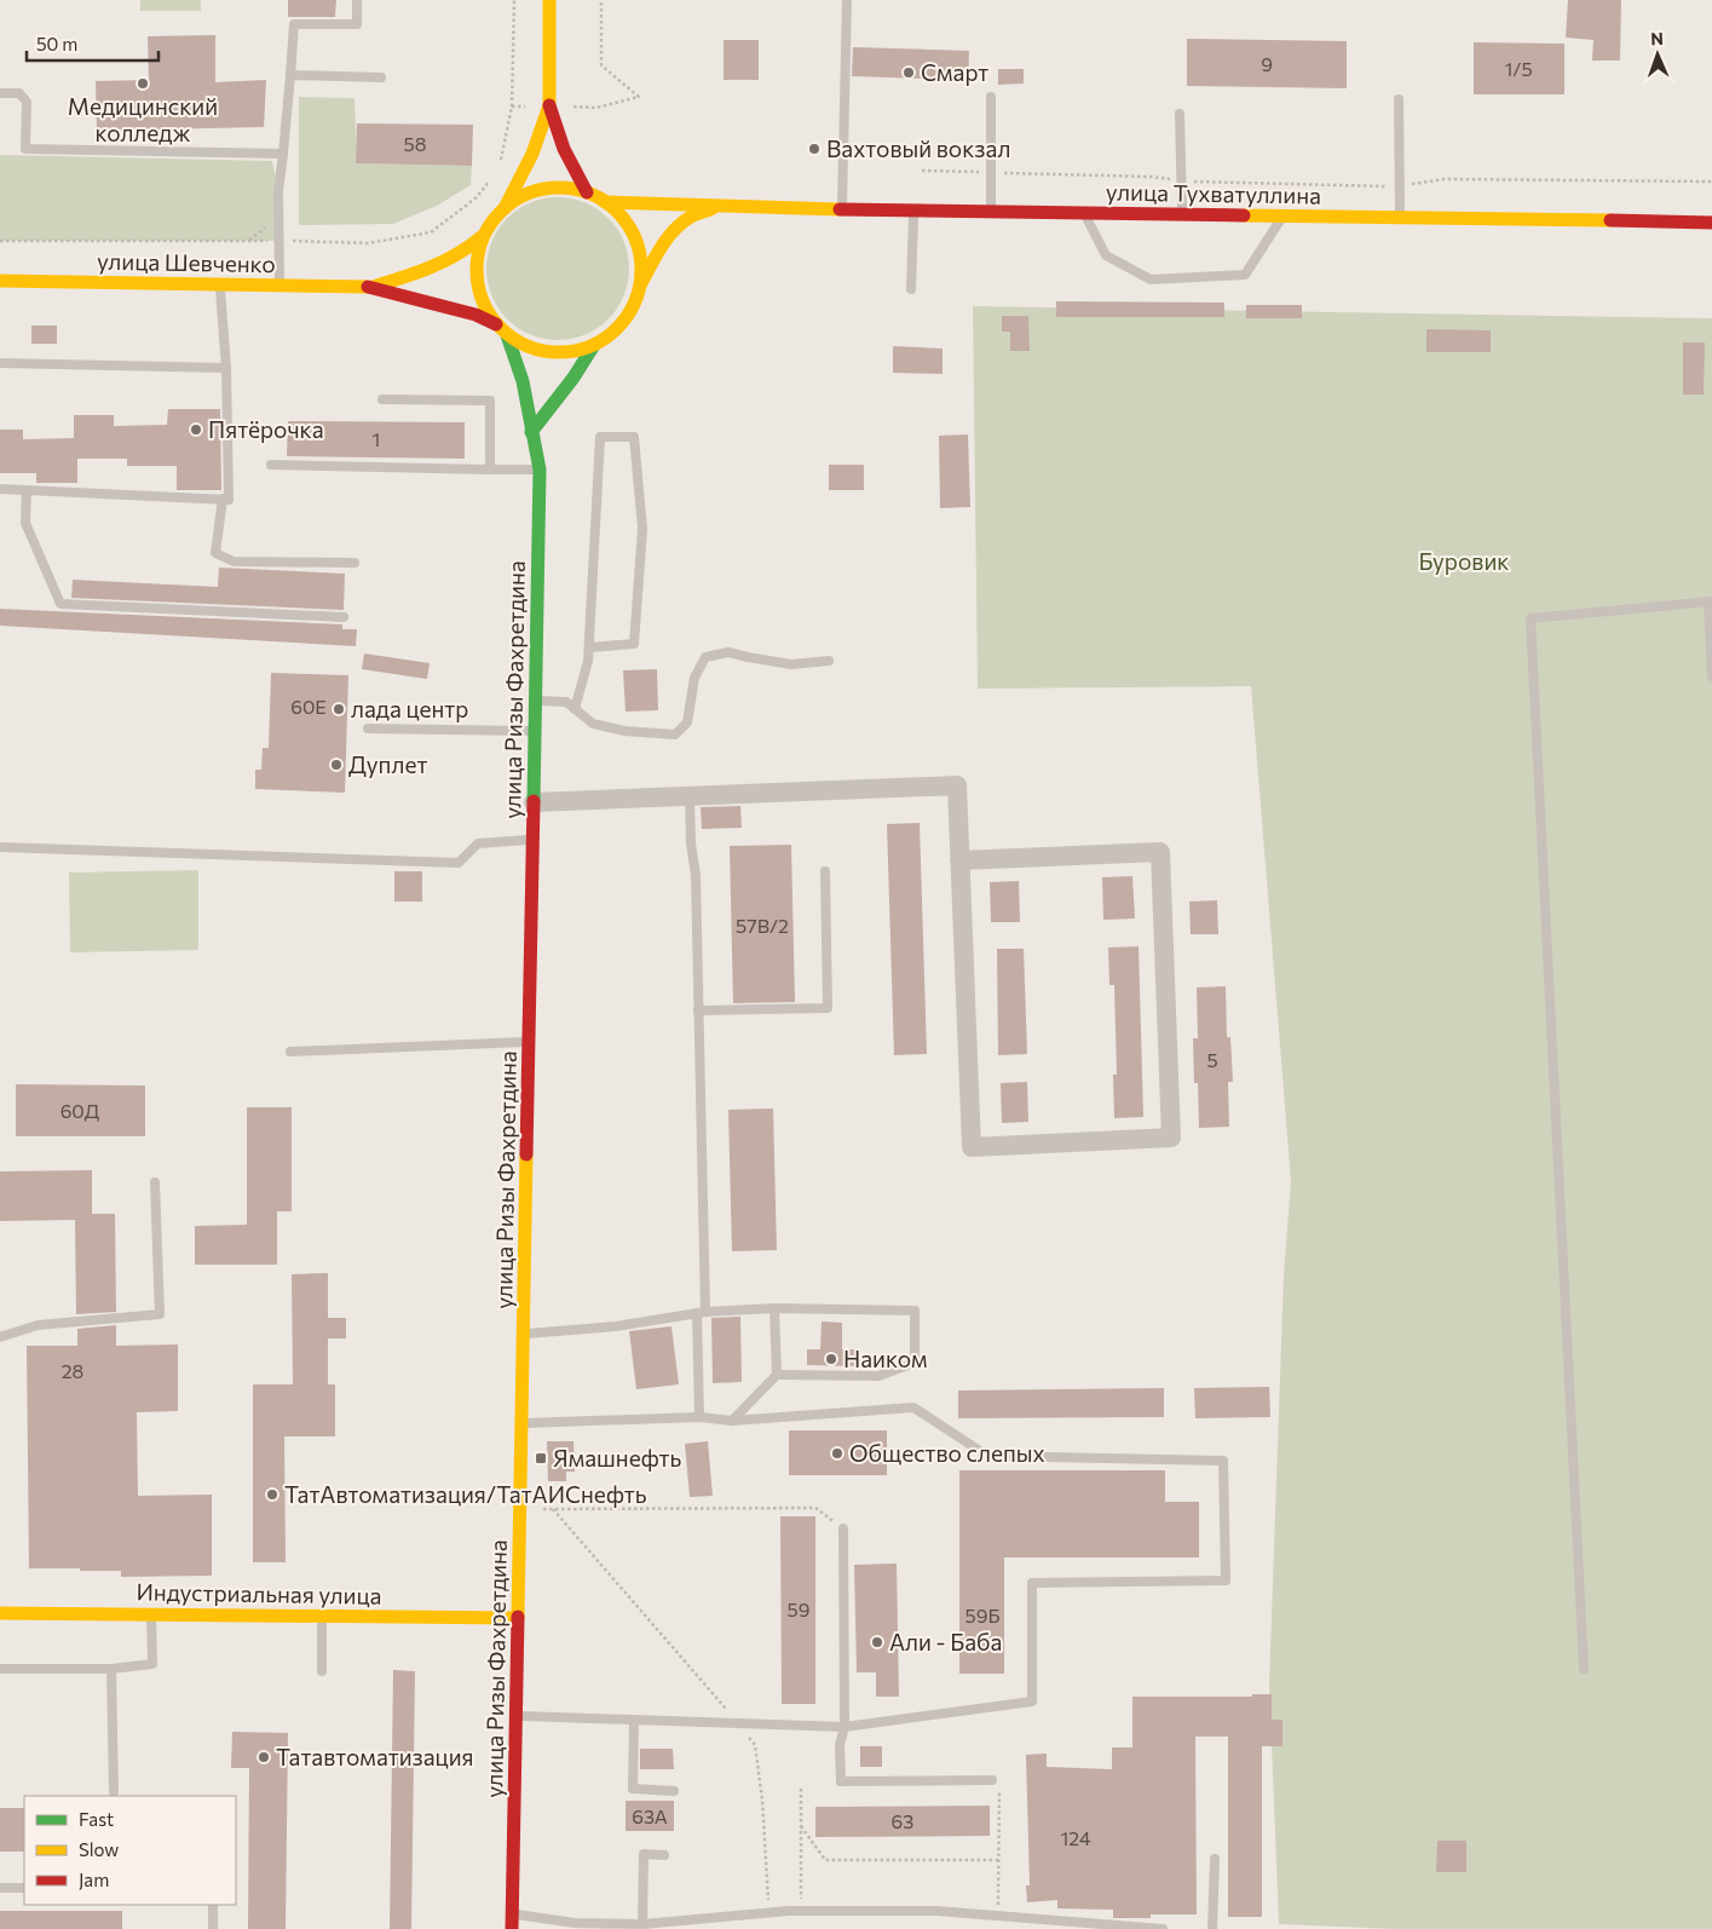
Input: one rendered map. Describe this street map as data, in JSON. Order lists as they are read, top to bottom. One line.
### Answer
{"streets":{"main road":["улица Тухватуллина","улица Шевченко","улица Ризы Фахретдина","Индустриальная улица"]},"crossings":[["улица Тухватуллина","улица Ризы Фахретдина"],["улица Ризы Фахретдина","Индустриальная улица"]],"parks":["Буровик"],"places":{"other":["Смарт","Медицинский колледж","Вахтовый вокзал","Пятёрочка","лада центр","Дуплет","Наиком","Общество слепых","ТатАвтоматизация/ТатАИСнефть","Али - Баба","Татавтоматизация"],"transit":["Ямашнефть"]},"house_numbers":["9","1/5","58","1","60Е","57В/2","5","60Д","28","59","59Б","63А","63","124"],"legend":["Fast","Slow","Jam"],"scale_bar":"50 m","north":"top"}
